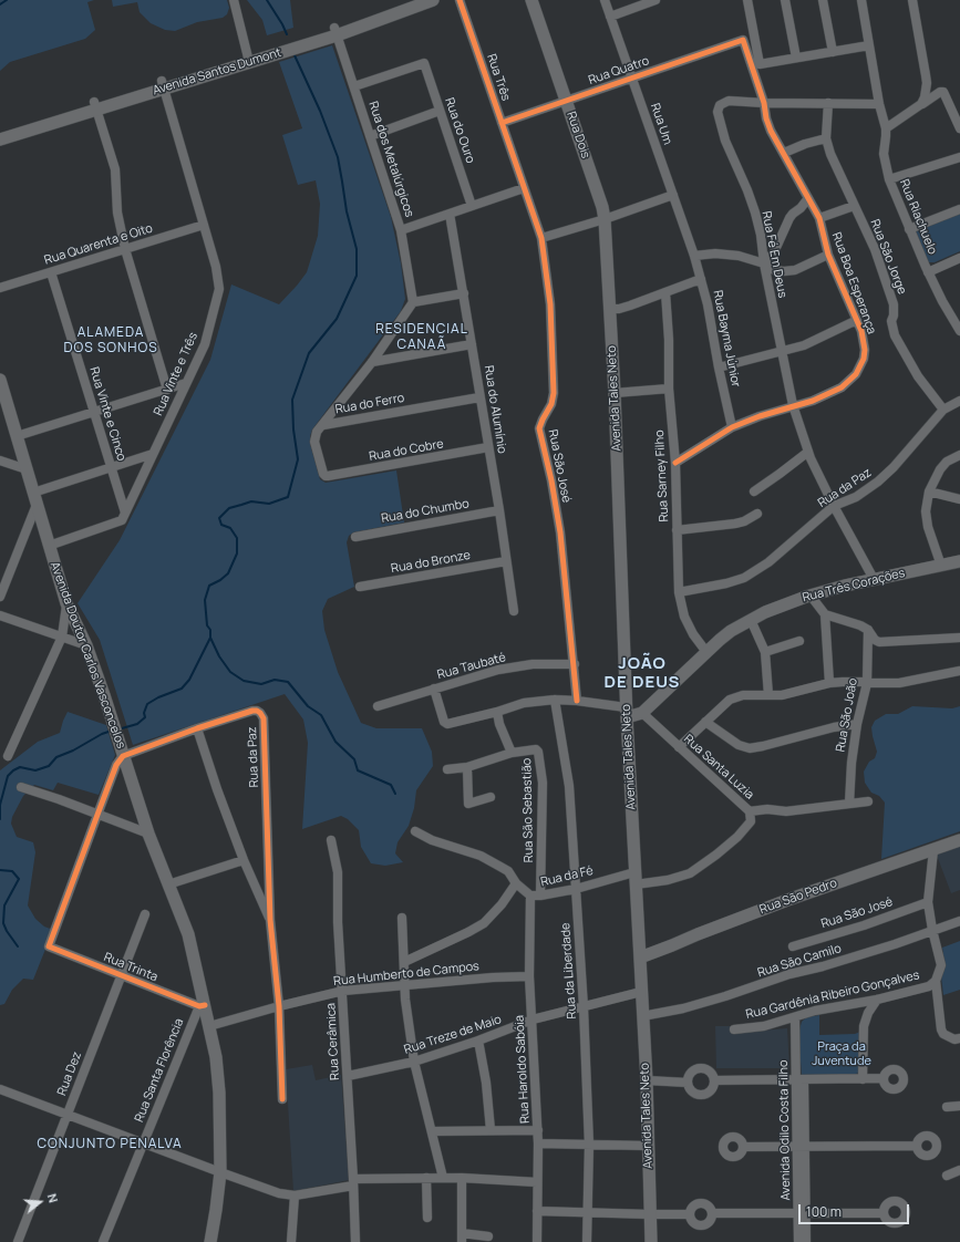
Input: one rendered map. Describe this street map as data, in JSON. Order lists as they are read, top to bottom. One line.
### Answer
{"streets":{"main road":["Avenida Santos Dumont","Rua Dois","Avenida Tales Neto","Rua Três Corações","Avenida Doutor Carlos Vasconcelos","Rua São Pedro"],"street":["Rua Quatro","Rua Três","Rua Um","Rua do Ouro","Rua dos Metalúrgicos","Rua Riachuelo","Rua Quarenta e Oito","Rua Fé Em Deus","Rua São Jorge","Rua Boa Esperança","Rua Bayma Júnior","Rua Vinte e Três","Rua do Ferro","Rua do Alumínio","Rua Vinte e Cinco","Rua do Cobre","Rua São José","Rua Sarney Filho","Rua da Paz","Rua do Chumbo","Rua do Bronze","Rua Taubaté","Rua São João","Rua Santa Luzia","Rua São Sebastião","Rua da Fé","Rua São Camilo","Rua Trinta","Rua da Liberdade","Rua Humberto de Campos","Rua Gardênia Ribeiro Gonçalves","Rua Treze de Maio","Rua Cerâmica","Rua Haroldo Sabóia","Rua Santa Florência","Rua Dez","Avenida Odilo Costa Filho"]},"crossings":[["Rua Quatro","Rua Três"],["Rua Quatro","Rua Um"],["Rua Quatro","Rua Dois"],["Rua Quatro","Rua Boa Esperança"],["Avenida Santos Dumont","Rua dos Metalúrgicos"],["Avenida Santos Dumont","Rua Vinte e Três"],["Rua Três","Rua São José"],["Rua Um","Rua Bayma Júnior"],["Rua do Ouro","Rua dos Metalúrgicos"],["Rua Dois","Avenida Tales Neto"],["Rua Quarenta e Oito","Rua Vinte e Três"],["Rua Quarenta e Oito","Rua Vinte e Cinco"],["Rua Fé Em Deus","Rua Boa Esperança"],["Rua Fé Em Deus","Rua da Paz"],["Rua Fé Em Deus","Rua Três Corações"],["Rua São Jorge","Rua da Paz"],["Rua Boa Esperança","Rua Bayma Júnior"],["Rua Boa Esperança","Rua Sarney Filho"],["Rua Vinte e Três","Rua Vinte e Cinco"],["Avenida Tales Neto","Rua Três Corações"],["Avenida Tales Neto","Rua da Fé"],["Avenida Tales Neto","Rua São Pedro"],["Avenida Tales Neto","Rua São Camilo"],["Avenida Tales Neto","Rua Treze de Maio"],["Rua do Ferro","Rua do Alumínio"],["Rua do Ferro","Rua do Cobre"],["Rua do Alumínio","Rua do Cobre"],["Rua do Alumínio","Rua do Chumbo"],["Rua do Alumínio","Rua do Bronze"],["Rua São José","Rua Taubaté"],["Rua Sarney Filho","Rua da Paz"],["Rua Sarney Filho","Rua Três Corações"],["Rua da Paz","Avenida Doutor Carlos Vasconcelos"],["Rua da Paz","Rua Humberto de Campos"],["Rua Três Corações","Rua Santa Luzia"],["Avenida Doutor Carlos Vasconcelos","Rua Trinta"],["Avenida Doutor Carlos Vasconcelos","Rua Humberto de Campos"],["Avenida Doutor Carlos Vasconcelos","Rua Santa Florência"],["Rua São João","Rua Santa Luzia"],["Rua Santa Luzia","Rua da Fé"],["Rua São Sebastião","Rua da Fé"],["Rua da Fé","Rua da Liberdade"],["Rua da Fé","Rua Haroldo Sabóia"],["Rua Trinta","Rua Santa Florência"],["Rua Trinta","Rua Dez"],["Rua da Liberdade","Rua Treze de Maio"],["Rua Humberto de Campos","Rua Cerâmica"],["Rua Humberto de Campos","Rua Haroldo Sabóia"],["Rua Gardênia Ribeiro Gonçalves","Avenida Odilo Costa Filho"],["Rua Treze de Maio","Rua Cerâmica"],["Rua Treze de Maio","Rua Haroldo Sabóia"]],"districts":["RESIDENCIAL CANAÃ","ALAMEDA DOS SONHOS","JOÃO DE DEUS","CONJUNTO PENALVA"],"parks":["Praça da Juventude"],"scale_bar":"100 m","north":"right"}
